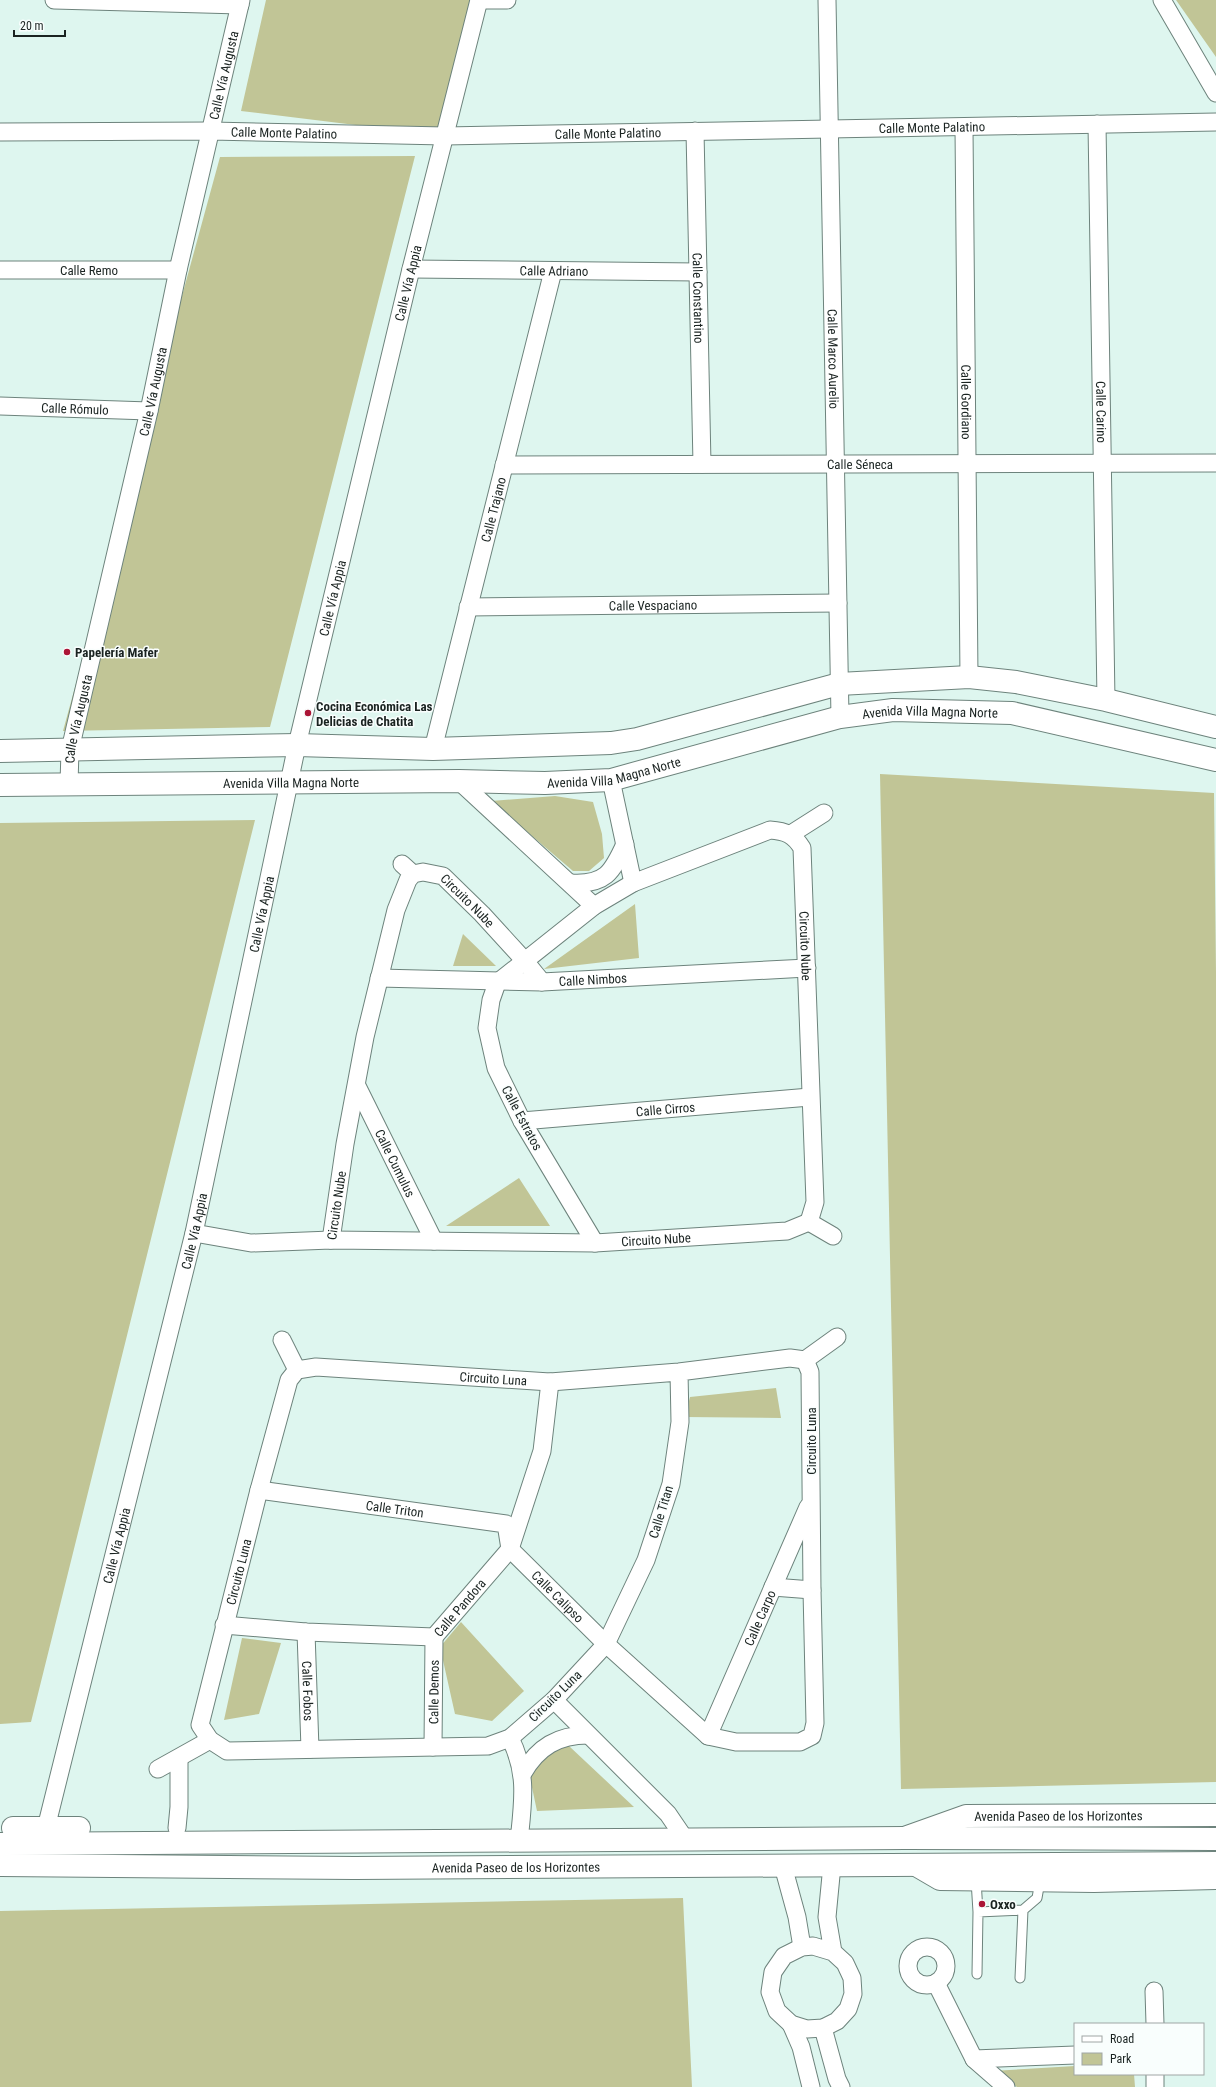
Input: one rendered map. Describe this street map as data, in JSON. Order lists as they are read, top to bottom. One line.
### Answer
{"streets":{"street":["Calle Vía Augusta","Calle Monte Palatino","Calle Remo","Calle Adriano","Calle Vía Appia","Calle Constantino","Calle Marco Aurelio","Calle Gordiano","Calle Rómulo","Calle Carino","Calle Séneca","Calle Trajano","Calle Vespaciano","Avenida Villa Magna Norte","Circuito Nube","Calle Nimbos","Calle Cirros","Calle Estratos","Calle Cumulus","Circuito Luna","Calle Triton","Calle Titan","Calle Calipso","Calle Pandora","Calle Carpo","Calle Fobos","Calle Demos","Avenida Paseo de los Horizontes"]},"crossings":[["Calle Vía Augusta","Calle Monte Palatino"],["Calle Vía Augusta","Calle Remo"],["Calle Vía Augusta","Calle Rómulo"],["Calle Vía Augusta","Avenida Villa Magna Norte"],["Calle Monte Palatino","Calle Vía Appia"],["Calle Monte Palatino","Calle Constantino"],["Calle Monte Palatino","Calle Marco Aurelio"],["Calle Monte Palatino","Calle Gordiano"],["Calle Monte Palatino","Calle Carino"],["Calle Adriano","Calle Vía Appia"],["Calle Adriano","Calle Constantino"],["Calle Adriano","Calle Trajano"],["Calle Vía Appia","Avenida Villa Magna Norte"],["Calle Constantino","Calle Séneca"],["Calle Marco Aurelio","Calle Séneca"],["Calle Marco Aurelio","Calle Vespaciano"],["Calle Marco Aurelio","Avenida Villa Magna Norte"],["Calle Gordiano","Calle Séneca"],["Calle Carino","Calle Séneca"],["Calle Séneca","Calle Trajano"],["Calle Trajano","Calle Vespaciano"],["Circuito Nube","Calle Nimbos"],["Circuito Nube","Calle Cirros"],["Circuito Nube","Calle Estratos"],["Circuito Nube","Calle Cumulus"],["Calle Nimbos","Calle Estratos"],["Calle Cirros","Calle Estratos"],["Circuito Luna","Calle Triton"],["Circuito Luna","Calle Titan"],["Circuito Luna","Calle Calipso"],["Circuito Luna","Calle Pandora"],["Circuito Luna","Calle Carpo"],["Circuito Luna","Calle Fobos"],["Circuito Luna","Calle Demos"],["Calle Triton","Calle Calipso"],["Calle Triton","Calle Pandora"],["Calle Titan","Calle Calipso"],["Calle Calipso","Calle Pandora"],["Calle Pandora","Calle Fobos"],["Calle Pandora","Calle Demos"]],"places":["Papelería Mafer","Cocina Económica Las Delicias de Chatita","Oxxo"],"legend":["Road","Park"],"scale_bar":"20 m"}
